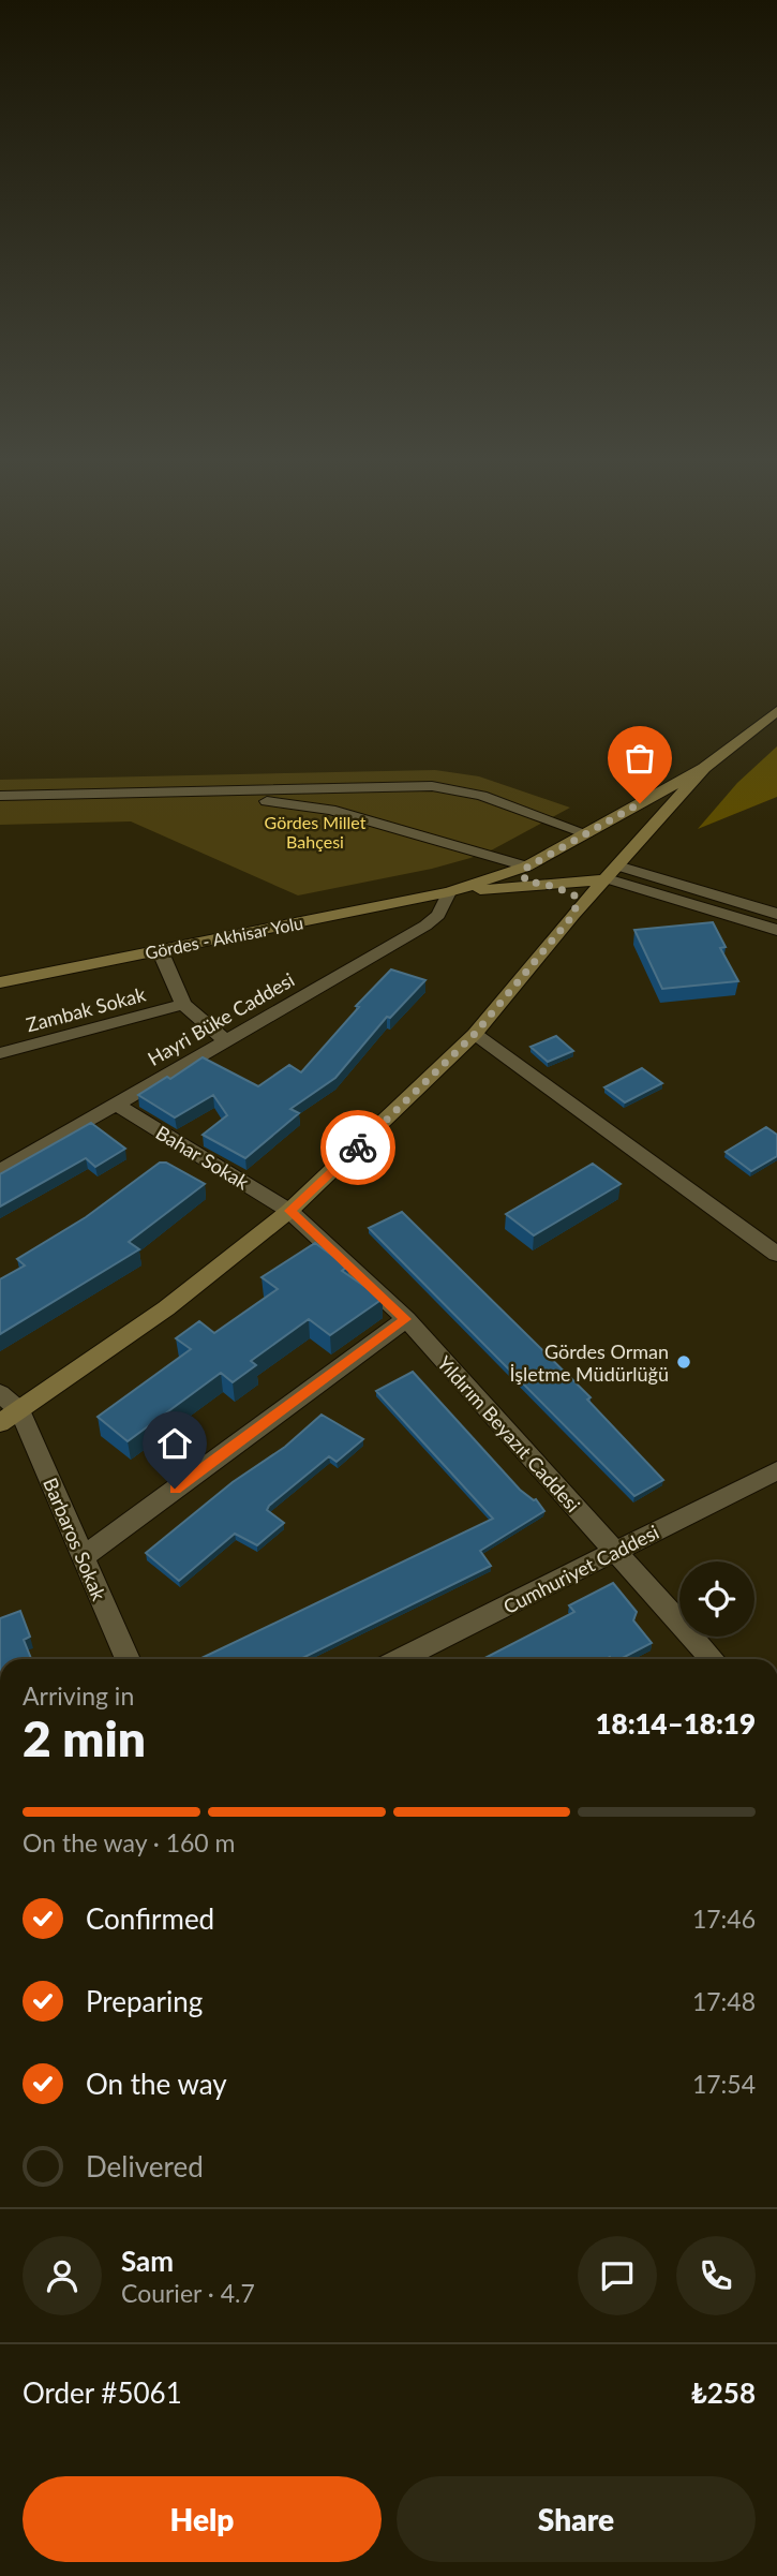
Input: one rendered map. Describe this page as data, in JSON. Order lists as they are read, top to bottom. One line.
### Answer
{"streets":{"main road":["Gördes - Akhisar Yolu"],"street":["Zambak Sokak","Hayri Büke Caddesi","Bahar Sokak","Yıldırım Beyazıt Caddesi","Barbaros Sokak","Cumhuriyet Caddesi"]},"crossings":[["Gördes - Akhisar Yolu","Hayri Büke Caddesi"],["Gördes - Akhisar Yolu","Bahar Sokak"],["Gördes - Akhisar Yolu","Yıldırım Beyazıt Caddesi"],["Gördes - Akhisar Yolu","Barbaros Sokak"],["Hayri Büke Caddesi","Bahar Sokak"],["Bahar Sokak","Yıldırım Beyazıt Caddesi"],["Yıldırım Beyazıt Caddesi","Cumhuriyet Caddesi"]],"parks":["Gördes Millet Bahçesi"],"places":["Gördes Orman İşletme Müdürlüğü"],"page":{"heading":["2 min","Arriving in","18:14–18:19"],"panel":["Sam","Courier · 4.7","Order #5061","₺258"],"bar":"On the way · 160 m","list":[["Confirmed","17:46"],["Preparing","17:48"],["On the way","17:54"],"Delivered"],"buttons":["Help","Share"]}}
